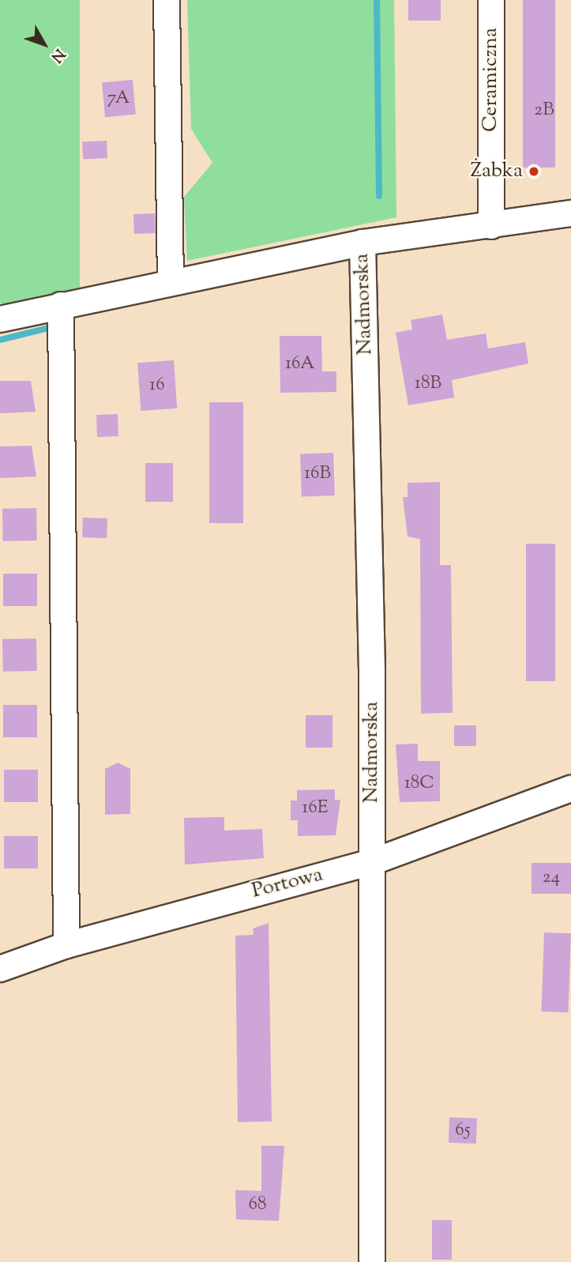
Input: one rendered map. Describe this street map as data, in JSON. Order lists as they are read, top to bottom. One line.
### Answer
{"streets":{"street":["Ceramiczna","Nadmorska","Portowa"]},"crossings":[["Ceramiczna","Nadmorska"],["Nadmorska","Portowa"]],"places":["Żabka"],"house_numbers":["7A","2B","16A","18B","16","16B","18C","16E","24","65","68"],"north":"bottom right"}
